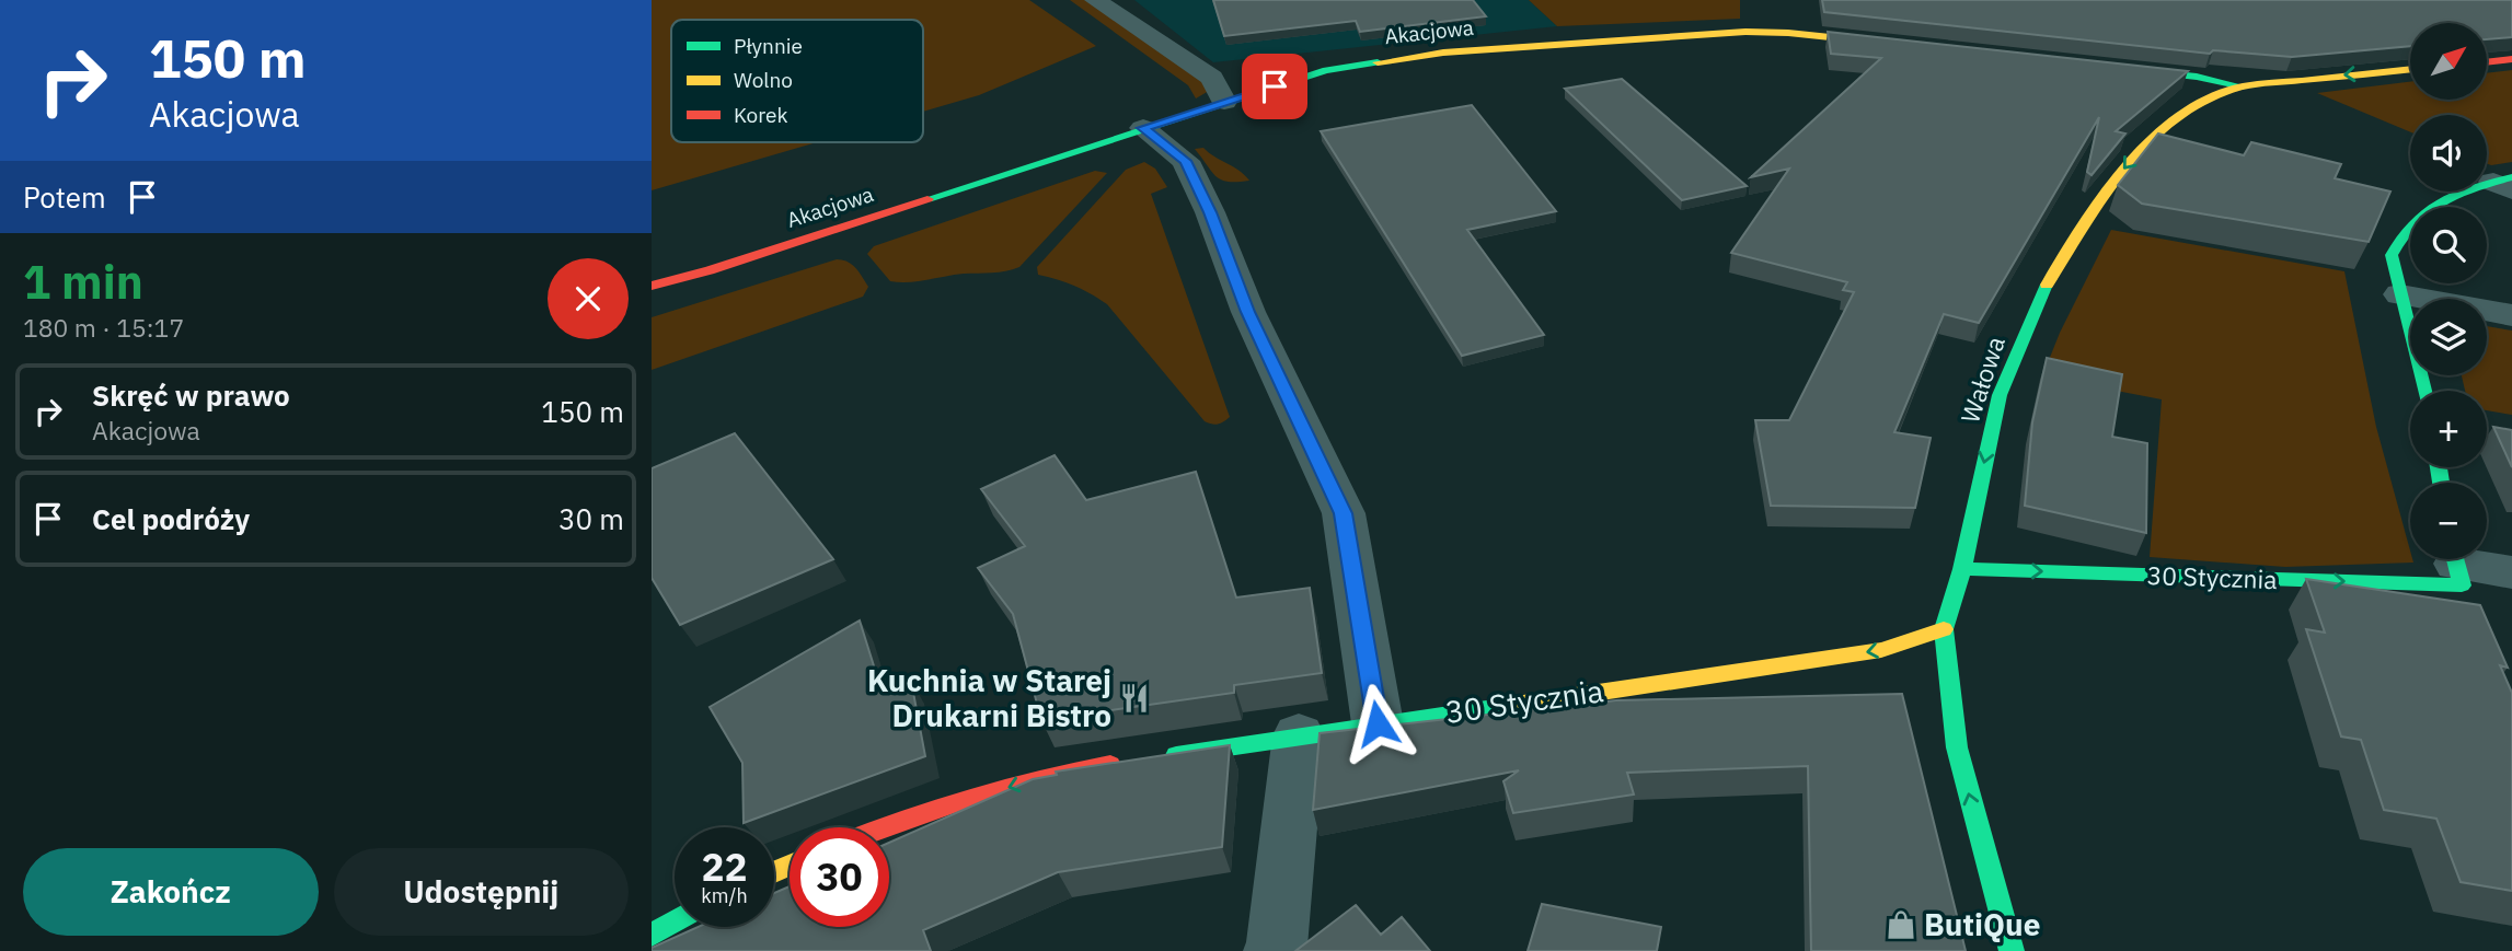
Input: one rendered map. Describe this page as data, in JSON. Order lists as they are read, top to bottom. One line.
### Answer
{"streets":{"street":["Akacjowa","Wałowa","30 Stycznia"]},"crossings":[["Wałowa","30 Stycznia"]],"places":{"restaurant":["Kuchnia w Starej Drukarni Bistro"],"shop":["ButiQue"]},"legend":["Płynnie","Wolno","Korek"],"north":"top right","page":{"turn":["150 m","Akacjowa"],"map_buttons":["+","−"],"then":"Potem","heading":["1 min","180 m · 15:17"],"list":[{"name":"Skręć w prawo","note":"Akacjowa","value":"150 m"},{"name":"Cel podróży","value":"30 m"}],"speed":"22 km/h","limit":"30","buttons":["Zakończ","Udostępnij"]}}
